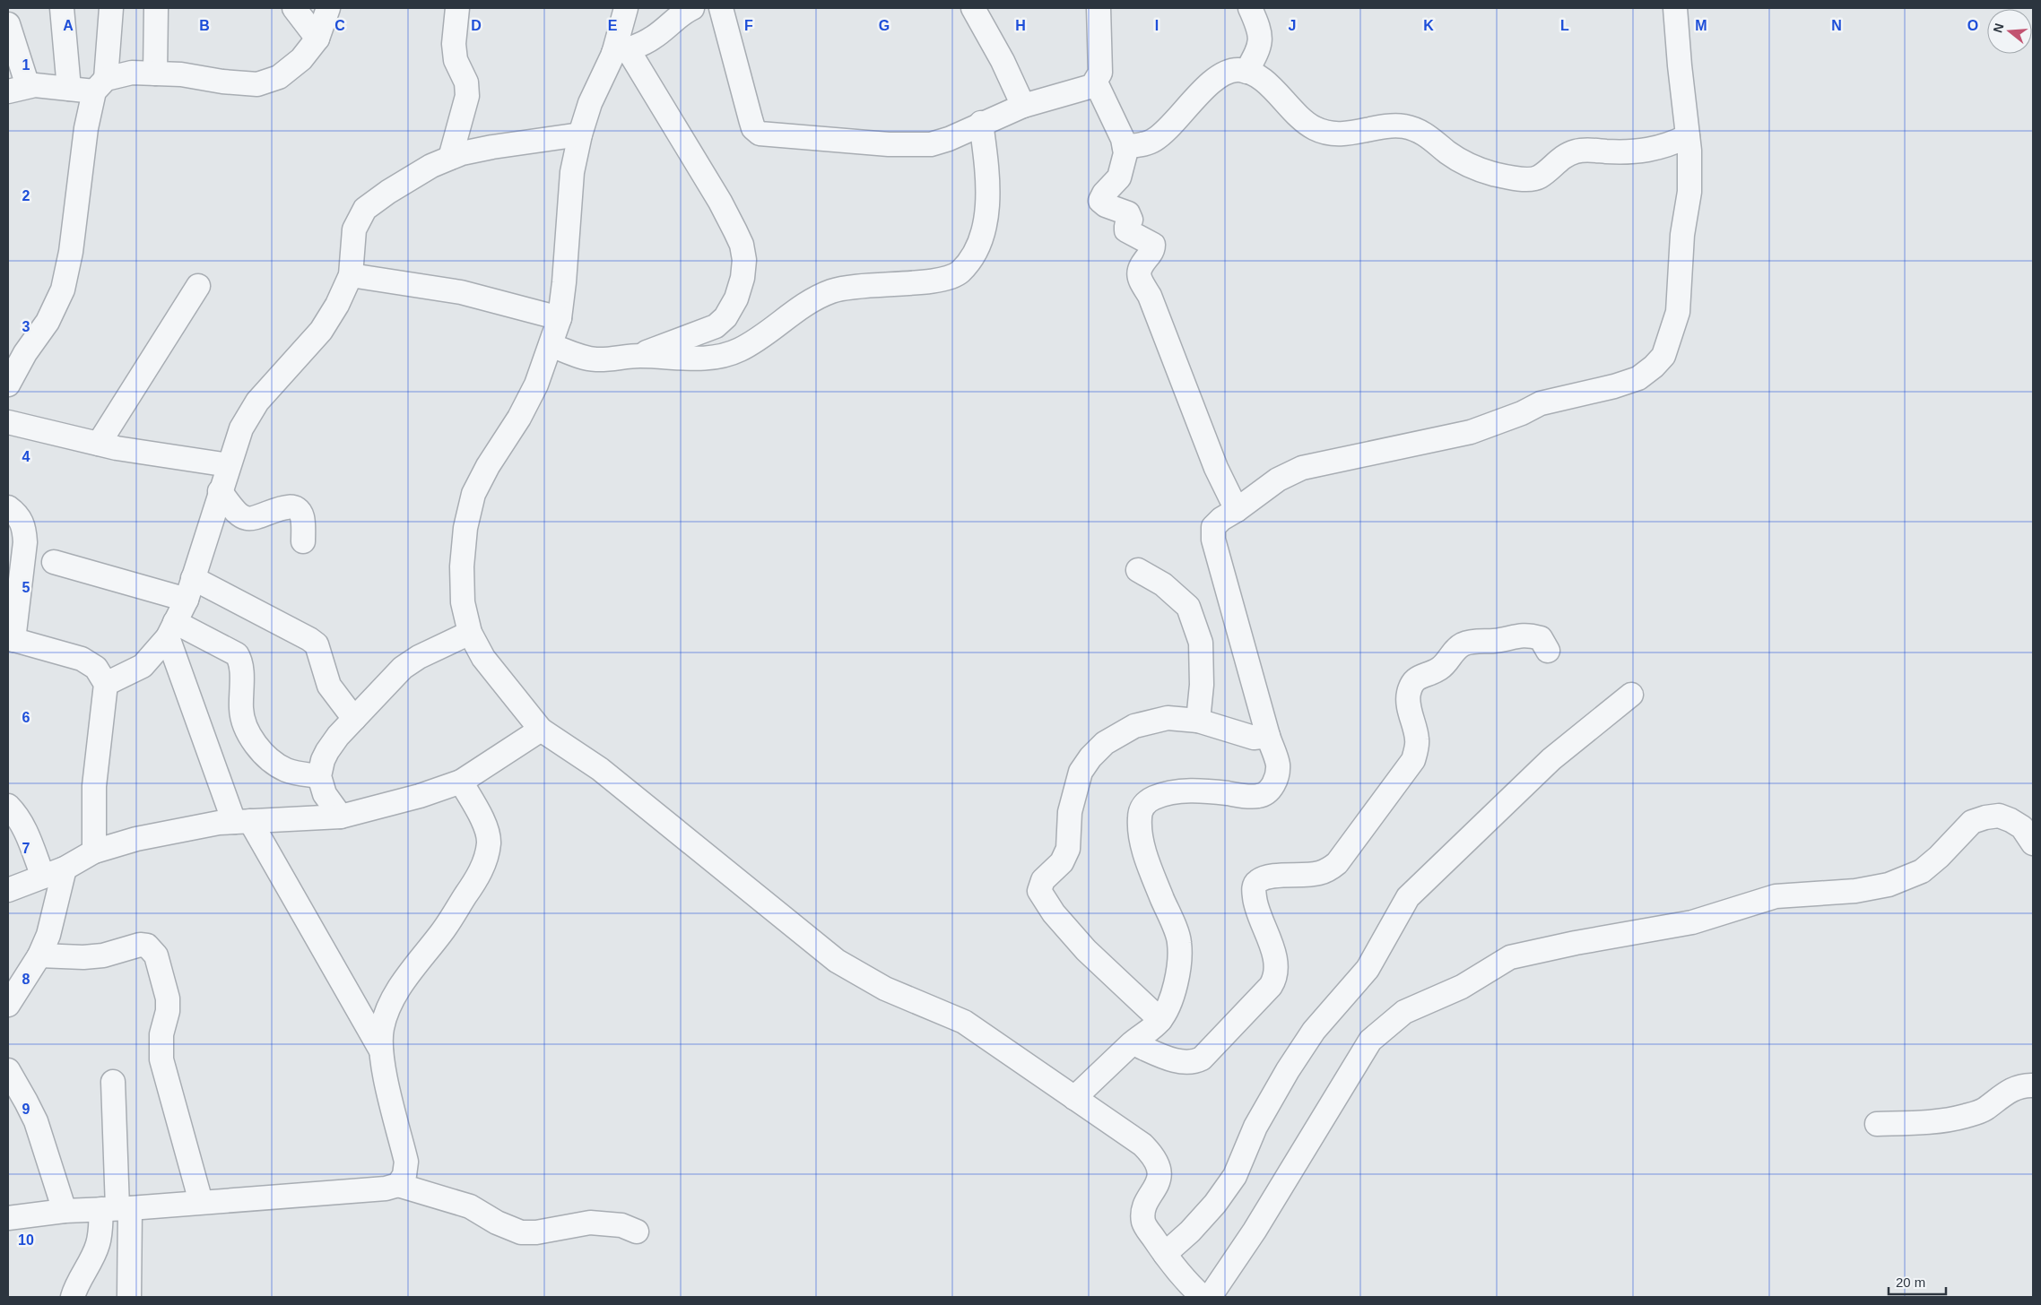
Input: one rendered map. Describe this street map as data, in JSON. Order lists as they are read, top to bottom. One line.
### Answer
{"scale_bar":"20 m","north":"left","grid":{"columns":["A","B","C","D","E","F","G","H","I","J","K","L","M","N","O"],"rows":["1","2","3","4","5","6","7","8","9","10"]}}
